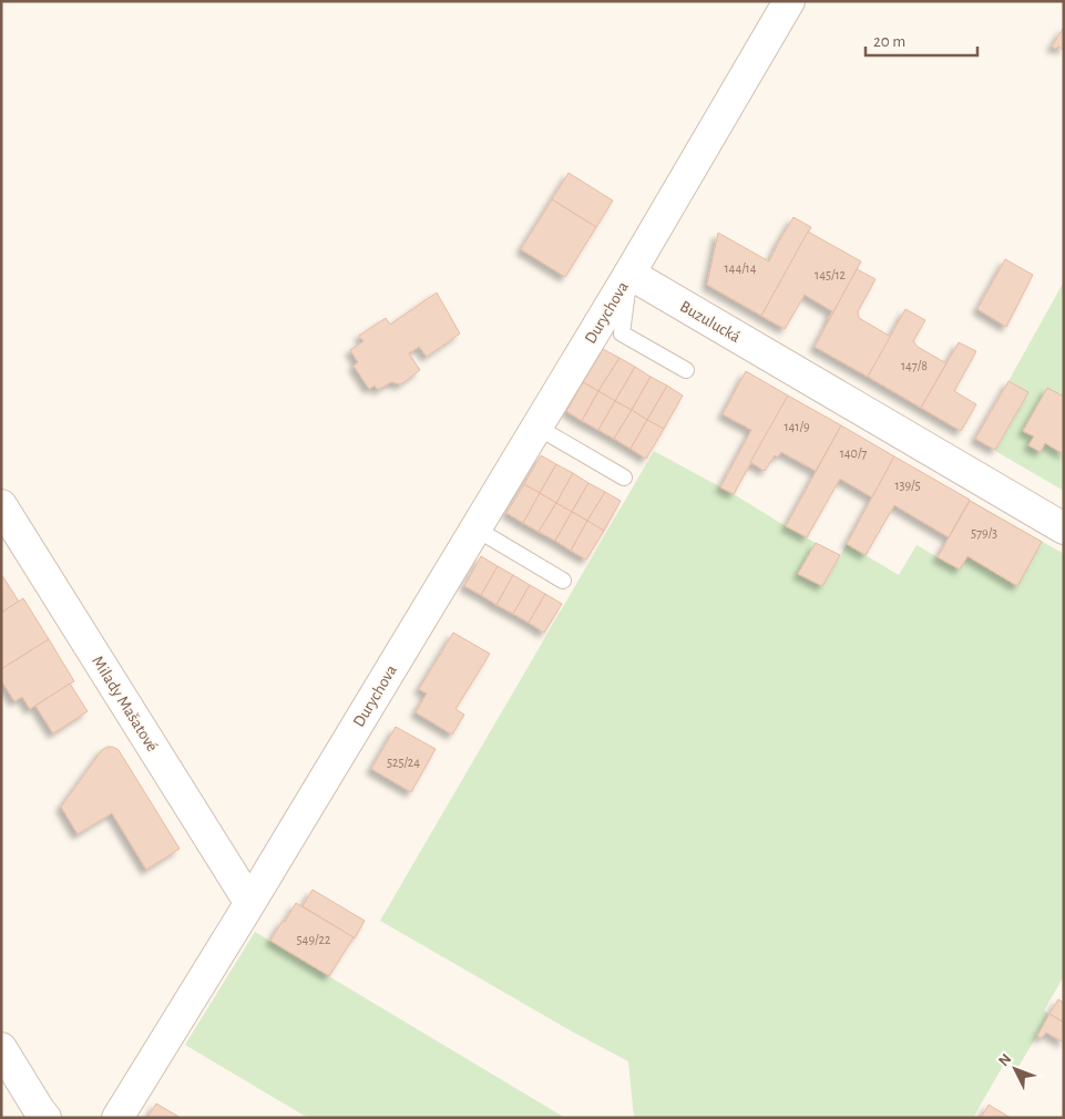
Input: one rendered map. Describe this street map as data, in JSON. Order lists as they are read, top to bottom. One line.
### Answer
{"streets":{"street":["Durychova","Buzulucká","Milady Mašatové"]},"crossings":[["Durychova","Buzulucká"],["Durychova","Milady Mašatové"]],"house_numbers":["144/14","145/12","147/8","141/9","140/7","139/5","579/3","525/24","549/22"],"scale_bar":"20 m","north":"top left"}
